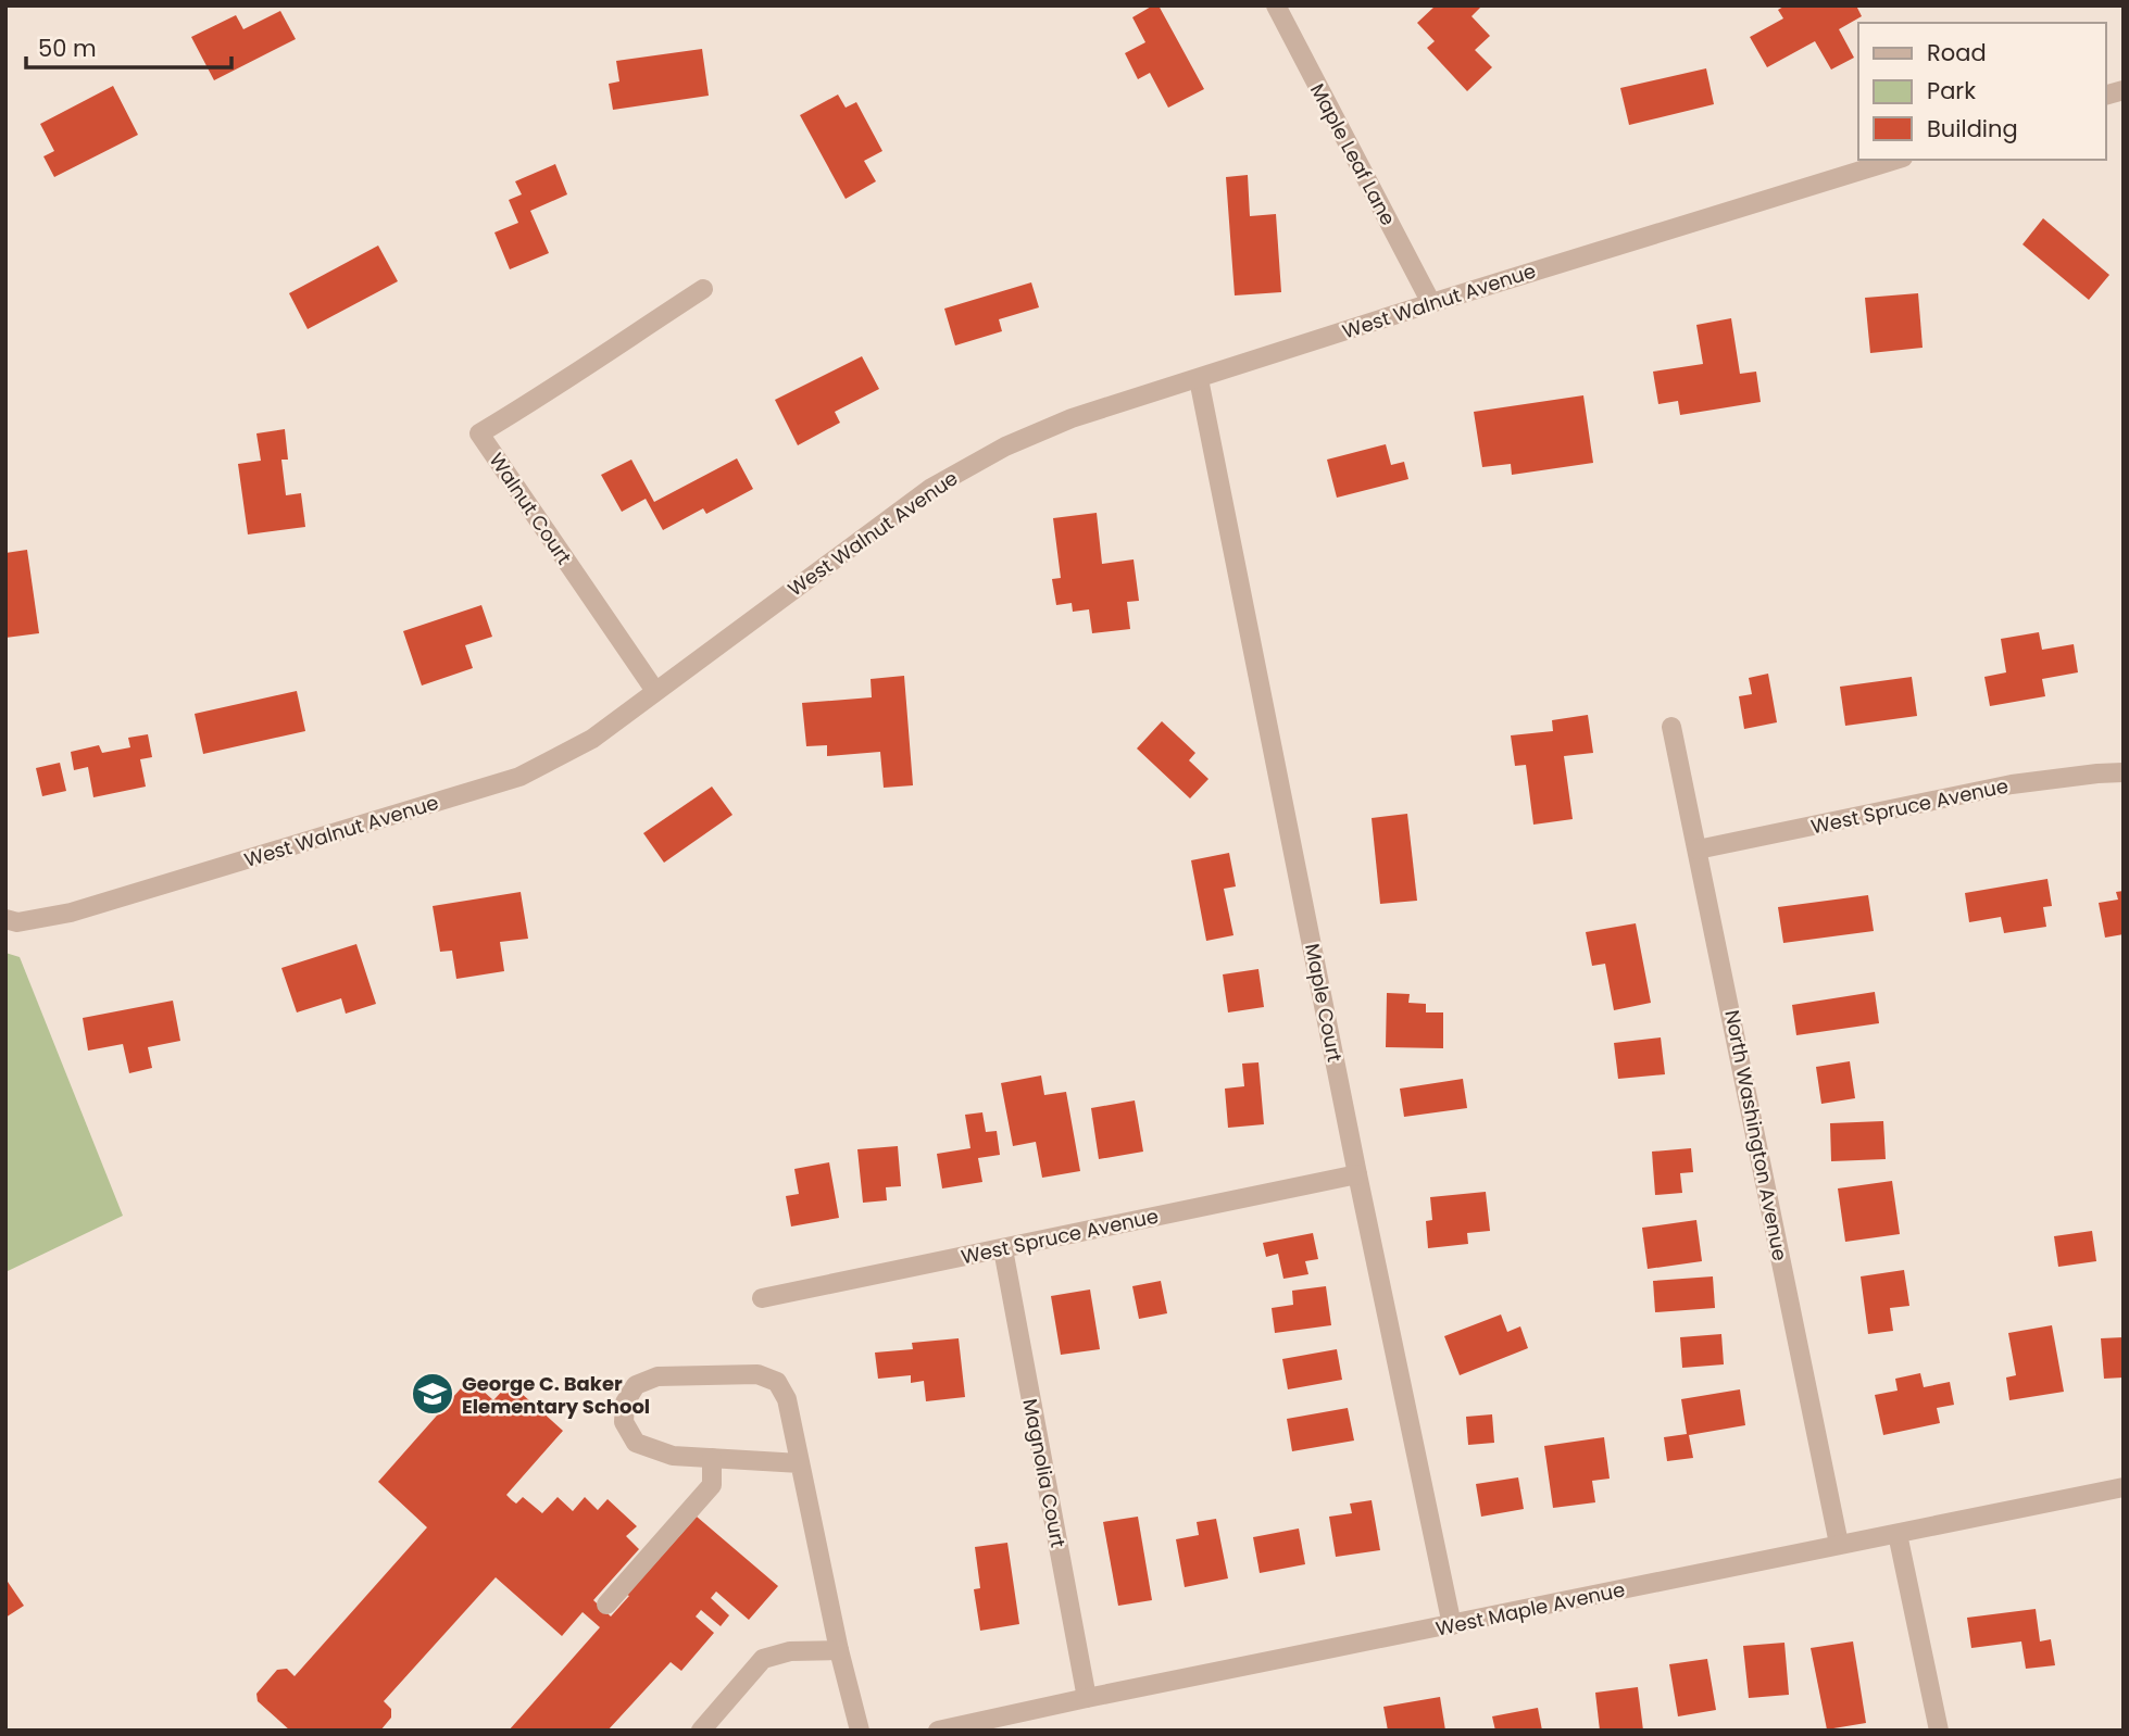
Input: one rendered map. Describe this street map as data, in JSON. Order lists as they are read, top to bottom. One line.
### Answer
{"streets":{"street":["Maple Leaf Lane","West Walnut Avenue","Walnut Court","West Spruce Avenue","Maple Court","North Washington Avenue","Magnolia Court","West Maple Avenue"]},"crossings":[["Maple Leaf Lane","West Walnut Avenue"],["West Walnut Avenue","Walnut Court"],["West Walnut Avenue","Maple Court"],["West Spruce Avenue","Maple Court"],["West Spruce Avenue","North Washington Avenue"],["West Spruce Avenue","Magnolia Court"],["Maple Court","West Maple Avenue"],["North Washington Avenue","West Maple Avenue"],["Magnolia Court","West Maple Avenue"]],"places":{"school or university":["George C. Baker Elementary School"]},"legend":["Road","Park","Building"],"scale_bar":"50 m"}
